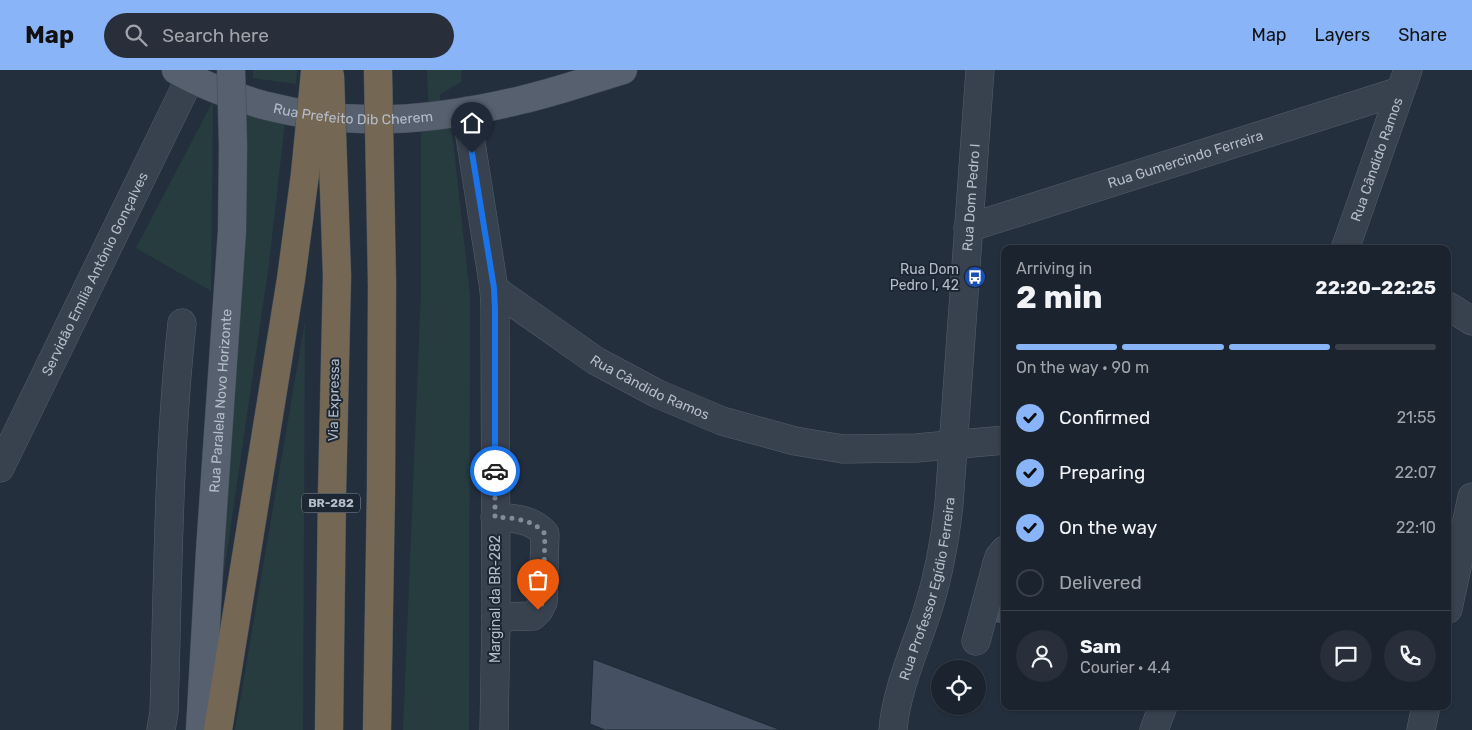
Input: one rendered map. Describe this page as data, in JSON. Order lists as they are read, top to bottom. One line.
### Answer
{"streets":{"highway":["Via Expressa","BR-282"],"main road":["Rua Prefeito Dib Cherem","Rua Paralela Novo Horizonte"],"street":["Rua Gumercindo Ferreira","Rua Cândido Ramos","Rua Dom Pedro I","Servidão Emília Antônio Gonçalves","Rua Professor Egídio Ferreira","Marginal da BR-282"]},"crossings":[["Rua Prefeito Dib Cherem","Servidão Emília Antônio Gonçalves"],["Rua Gumercindo Ferreira","Rua Cândido Ramos"],["Rua Gumercindo Ferreira","Rua Dom Pedro I"],["Rua Cândido Ramos","Rua Dom Pedro I"],["Rua Cândido Ramos","Rua Professor Egídio Ferreira"],["Rua Cândido Ramos","Marginal da BR-282"],["Rua Dom Pedro I","Rua Professor Egídio Ferreira"]],"places":{"bus stop":["Rua Dom Pedro I, 42"]},"page":{"header":"Map","search":"Search here","nav":["Map","Layers","Share"],"heading":["2 min","Arriving in","22:20–22:25"],"panel":["Sam","Courier · 4.4"],"bar":"On the way · 90 m","list":[["Confirmed","21:55"],["Preparing","22:07"],["On the way","22:10"],"Delivered"]}}
